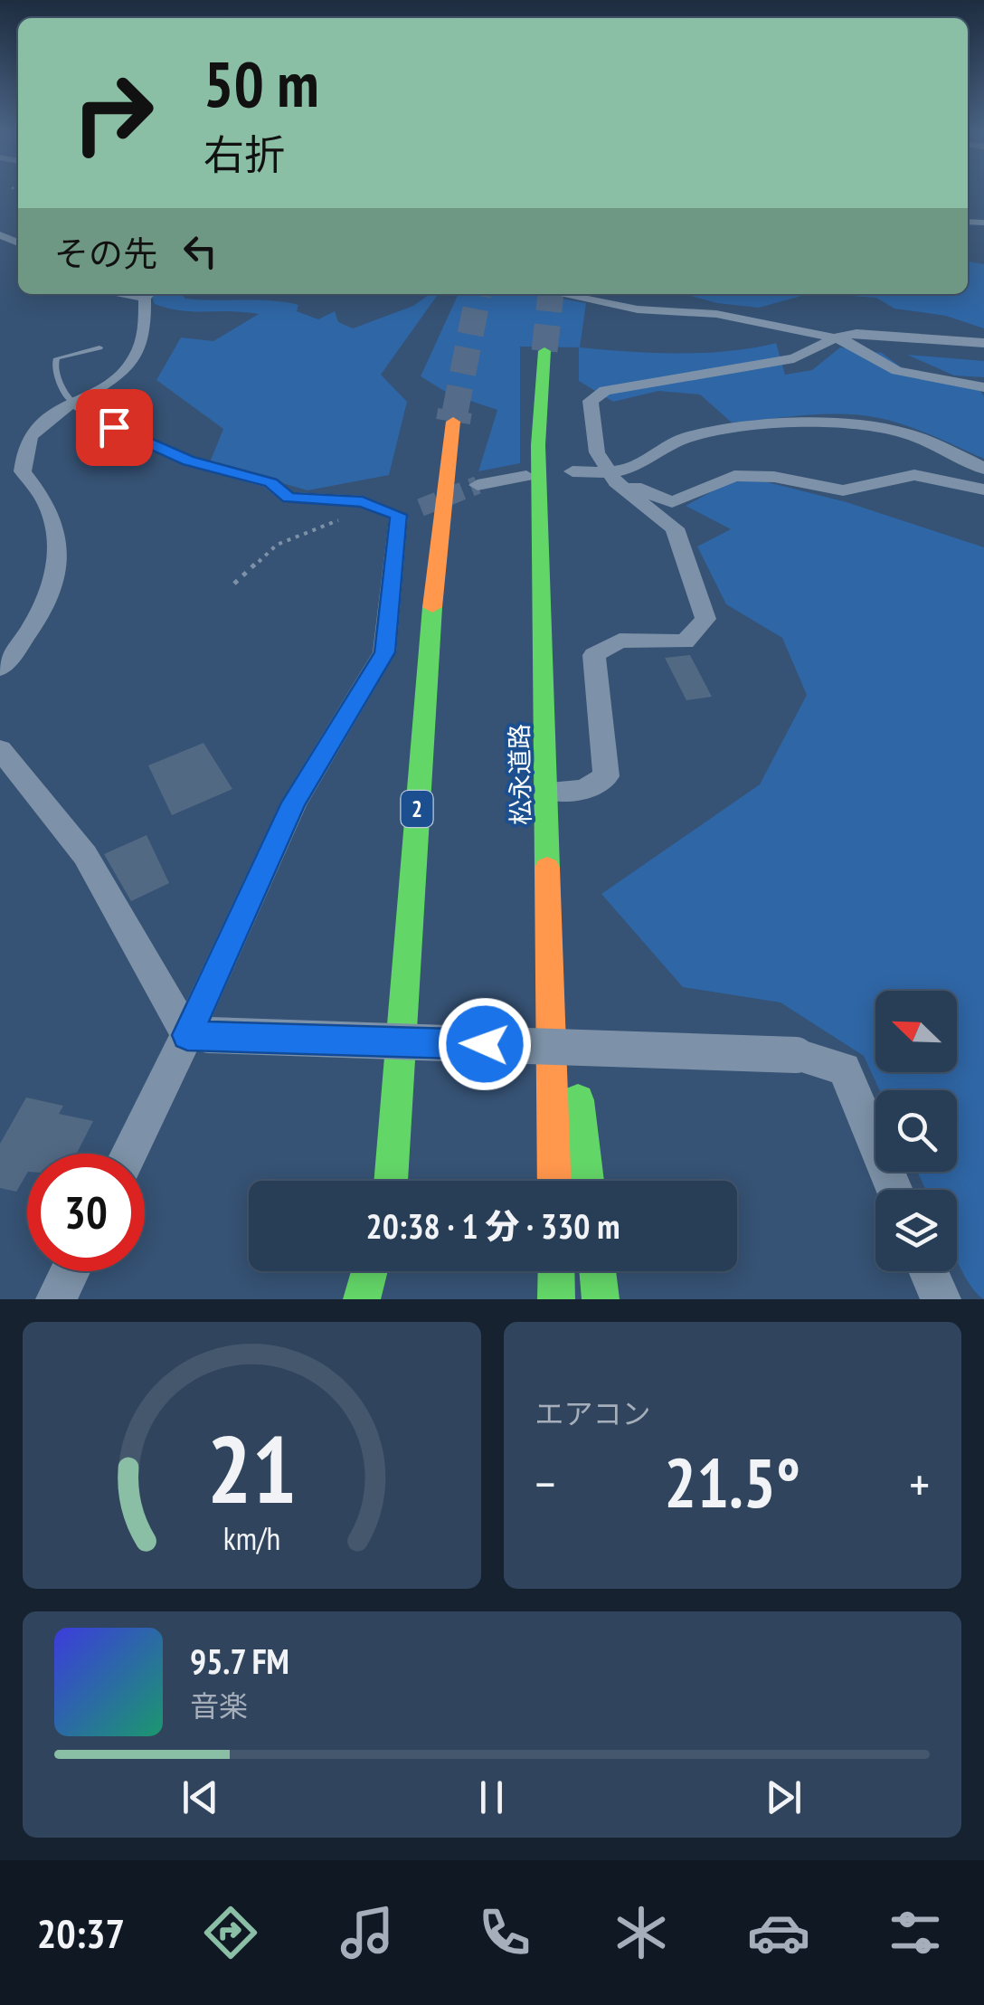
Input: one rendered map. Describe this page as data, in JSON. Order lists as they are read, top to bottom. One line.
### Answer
{"streets":{"highway":["松永道路","2"]},"north":"top left","page":{"turn":["50 m","右折"],"then":"その先","limit":"30","trip":"20:38 · 1 分 · 330 m","tile":"エアコン","heat":["−","21.5°","+"],"song":["95.7 FM","音楽"],"tabs":"20:37","gauge":["21","km/h"]}}
